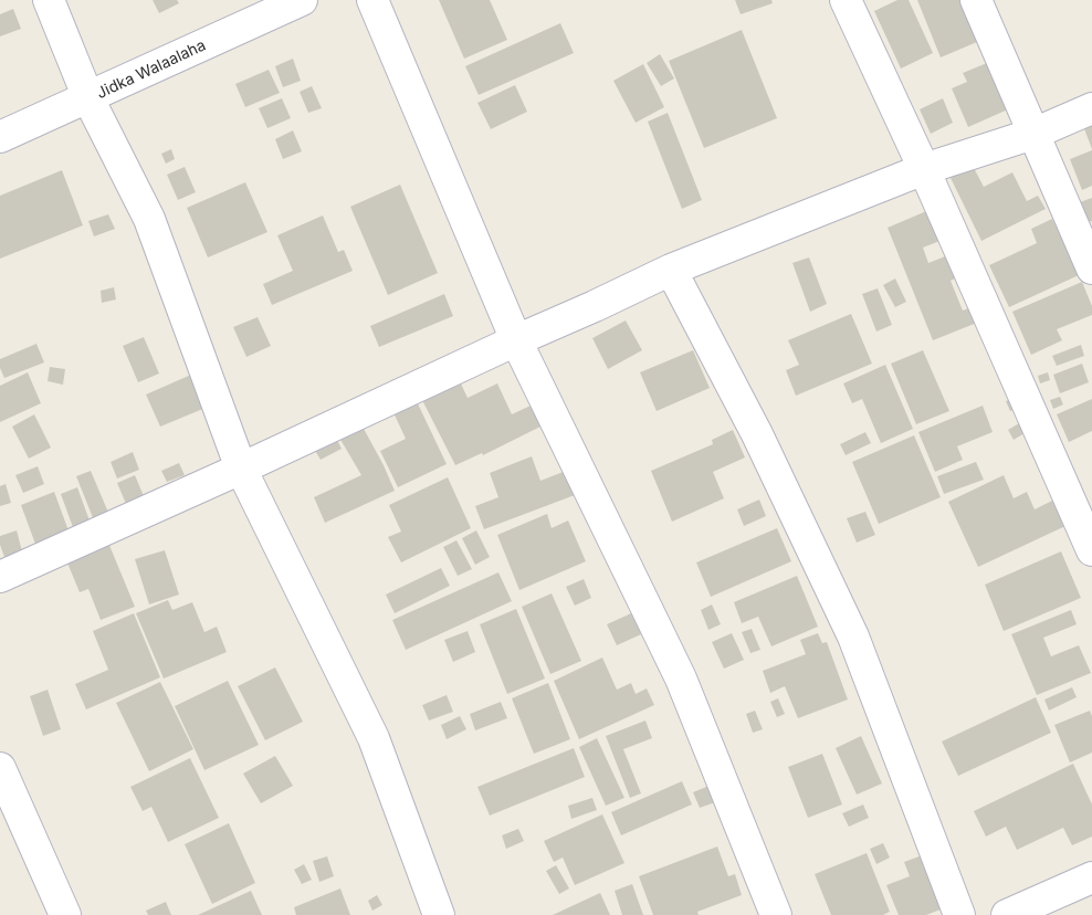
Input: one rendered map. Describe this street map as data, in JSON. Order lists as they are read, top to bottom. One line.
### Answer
{"streets":{"street":["Jidka Walaalaha"]}}
